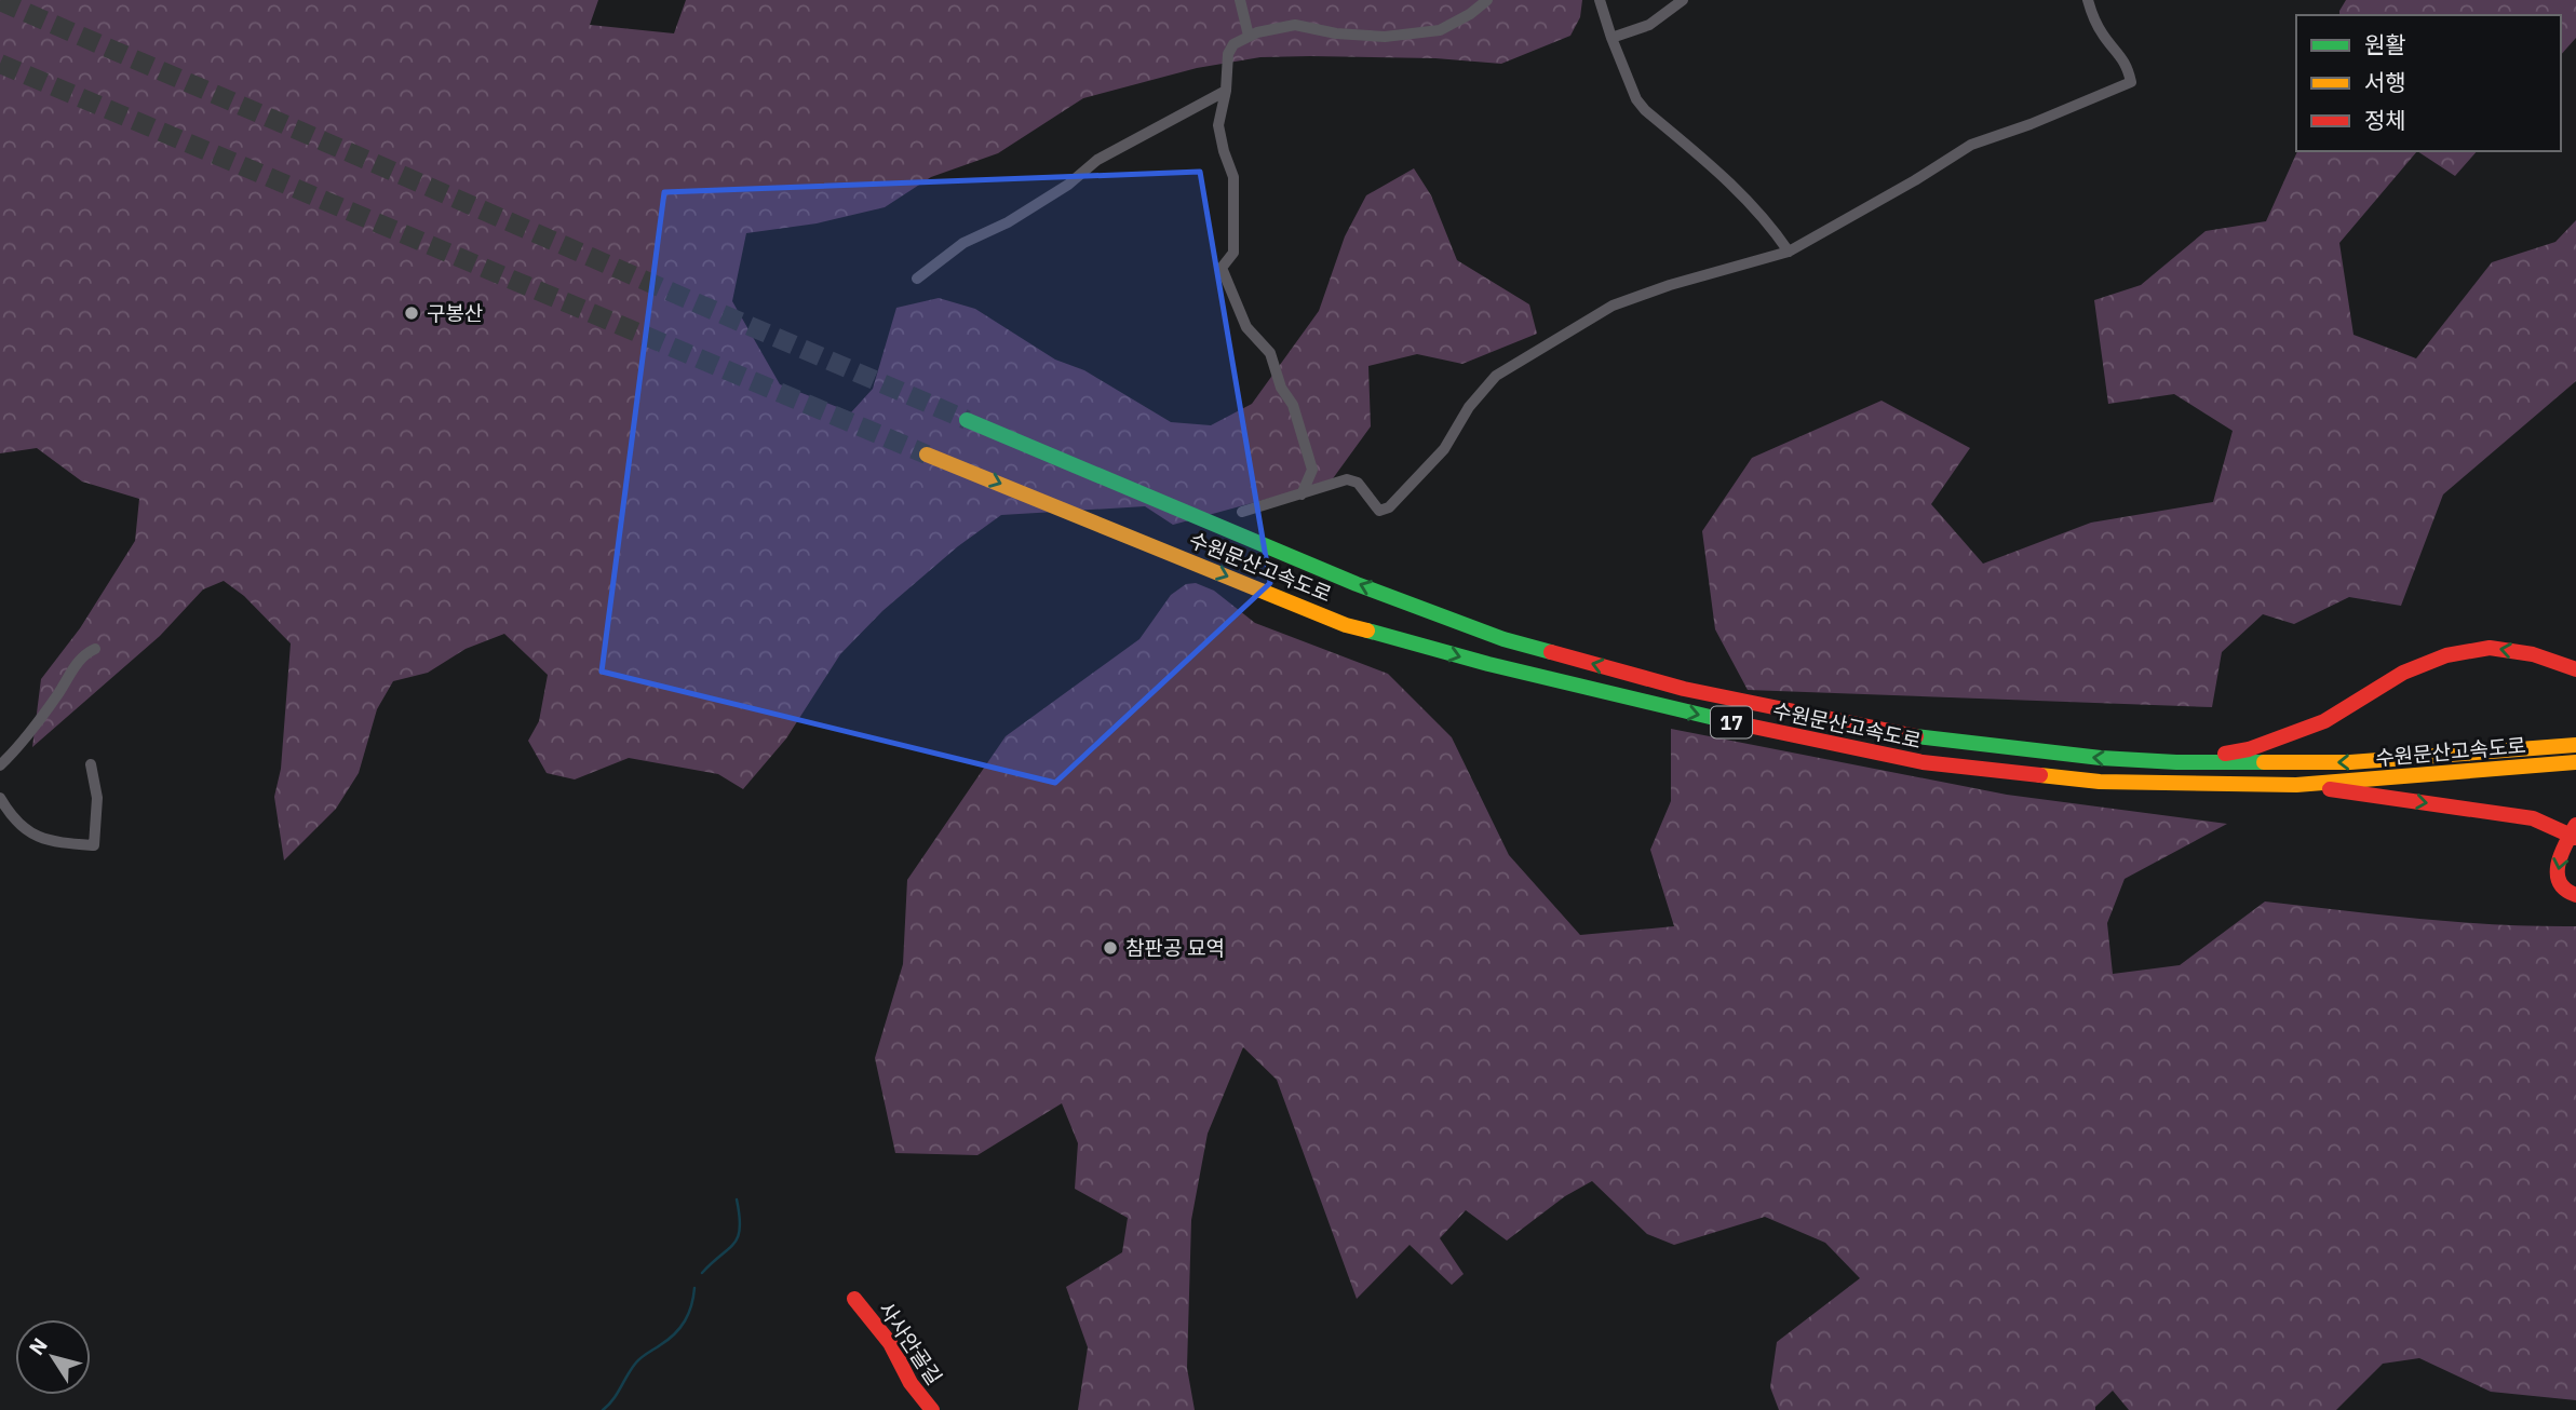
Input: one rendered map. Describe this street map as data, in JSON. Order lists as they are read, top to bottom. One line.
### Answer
{"streets":{"main road":["수원문산고속도로","17","사사안골길"]},"places":["구봉산","참판공 묘역"],"legend":["원활","서행","정체"],"north":"top left"}
